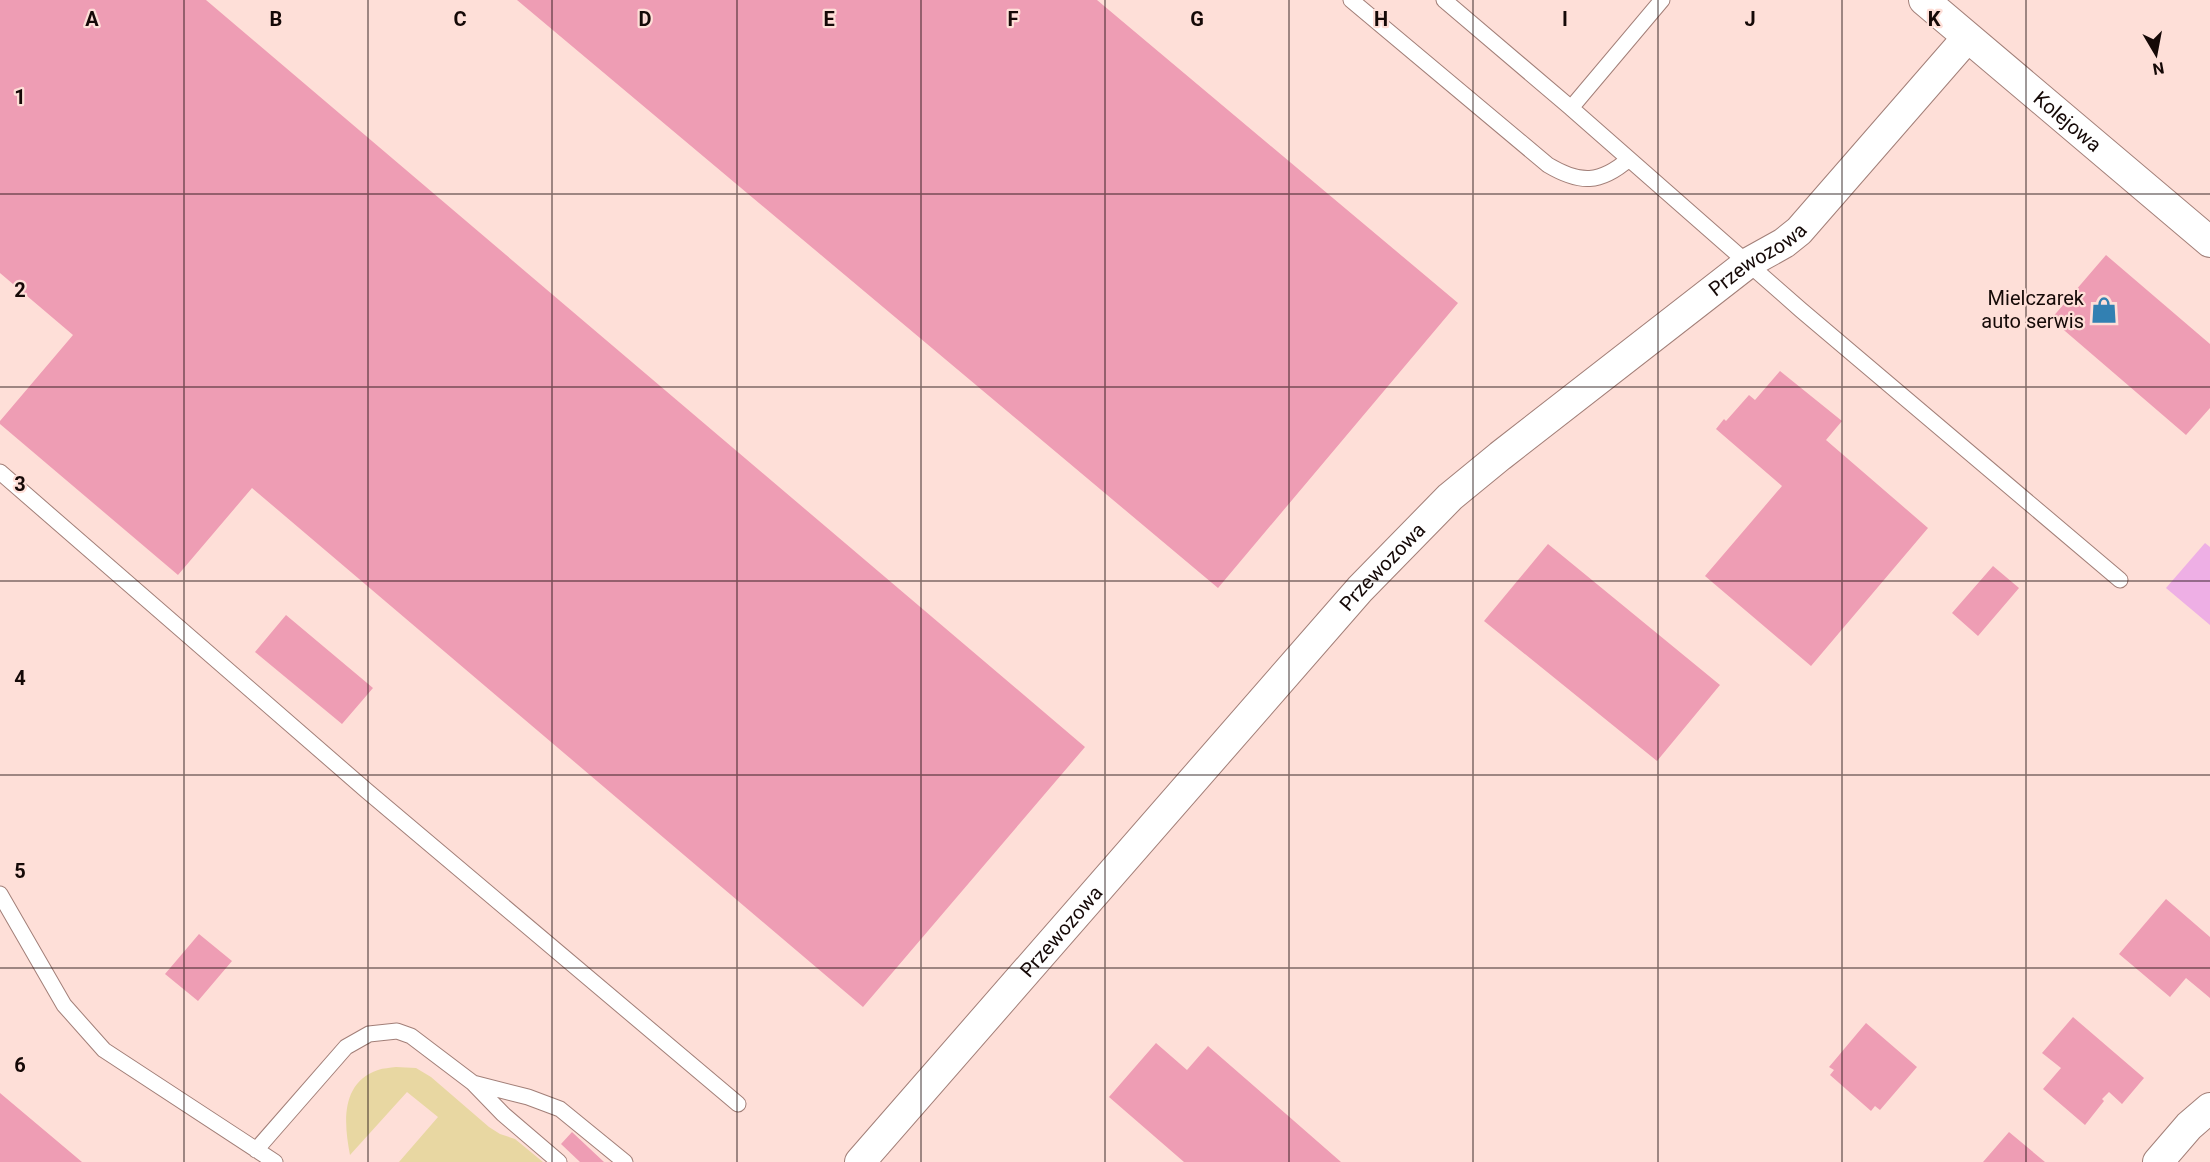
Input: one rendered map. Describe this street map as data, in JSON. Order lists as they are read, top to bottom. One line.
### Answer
{"streets":{"street":["Kolejowa","Przewozowa"]},"crossings":[["Kolejowa","Przewozowa"]],"places":{"shop":["Mielczarek auto serwis"]},"north":"bottom","grid":{"columns":["A","B","C","D","E","F","G","H","I","J","K"],"rows":["1","2","3","4","5","6"]}}
